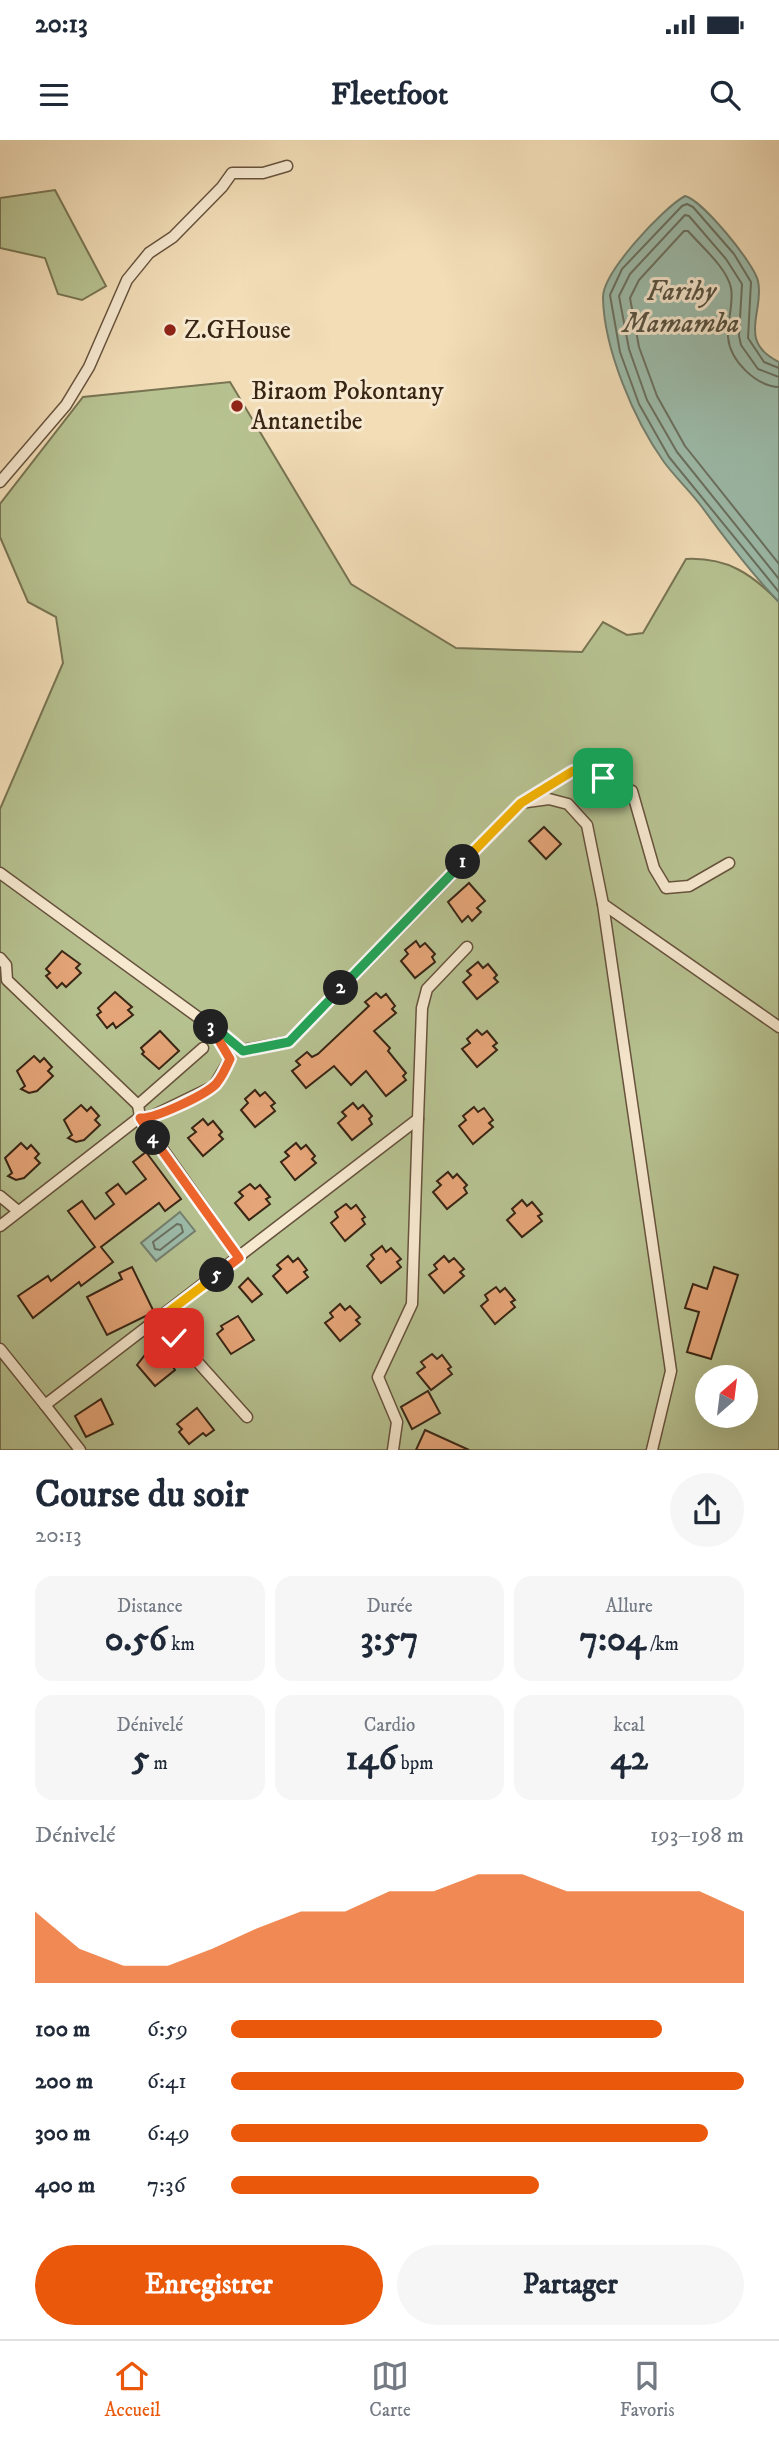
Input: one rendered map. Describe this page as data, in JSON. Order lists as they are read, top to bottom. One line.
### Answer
{"water":["Farihy Mamamba"],"places":["Z.GHouse","Biraom Pokontany Antanetibe"],"north":"top right","page":{"status":"20:13","header":"Fleetfoot","pins":["1","2","3","4","5"],"heading":["Course du soir","20:13"],"stats":[["Distance","0.56 km"],["Durée","3:57"],["Allure","7:04 /km"],["Dénivelé","5 m"],["Cardio","146 bpm"],["kcal","42"]],"chart":["Dénivelé","193–198 m"],"list":[{"name":"100 m","note":"6:59"},{"name":"200 m","note":"6:41"},{"name":"300 m","note":"6:49"},{"name":"400 m","note":"7:36"}],"buttons":["Enregistrer","Partager"],"tabs":["Accueil","Carte","Favoris"]}}
